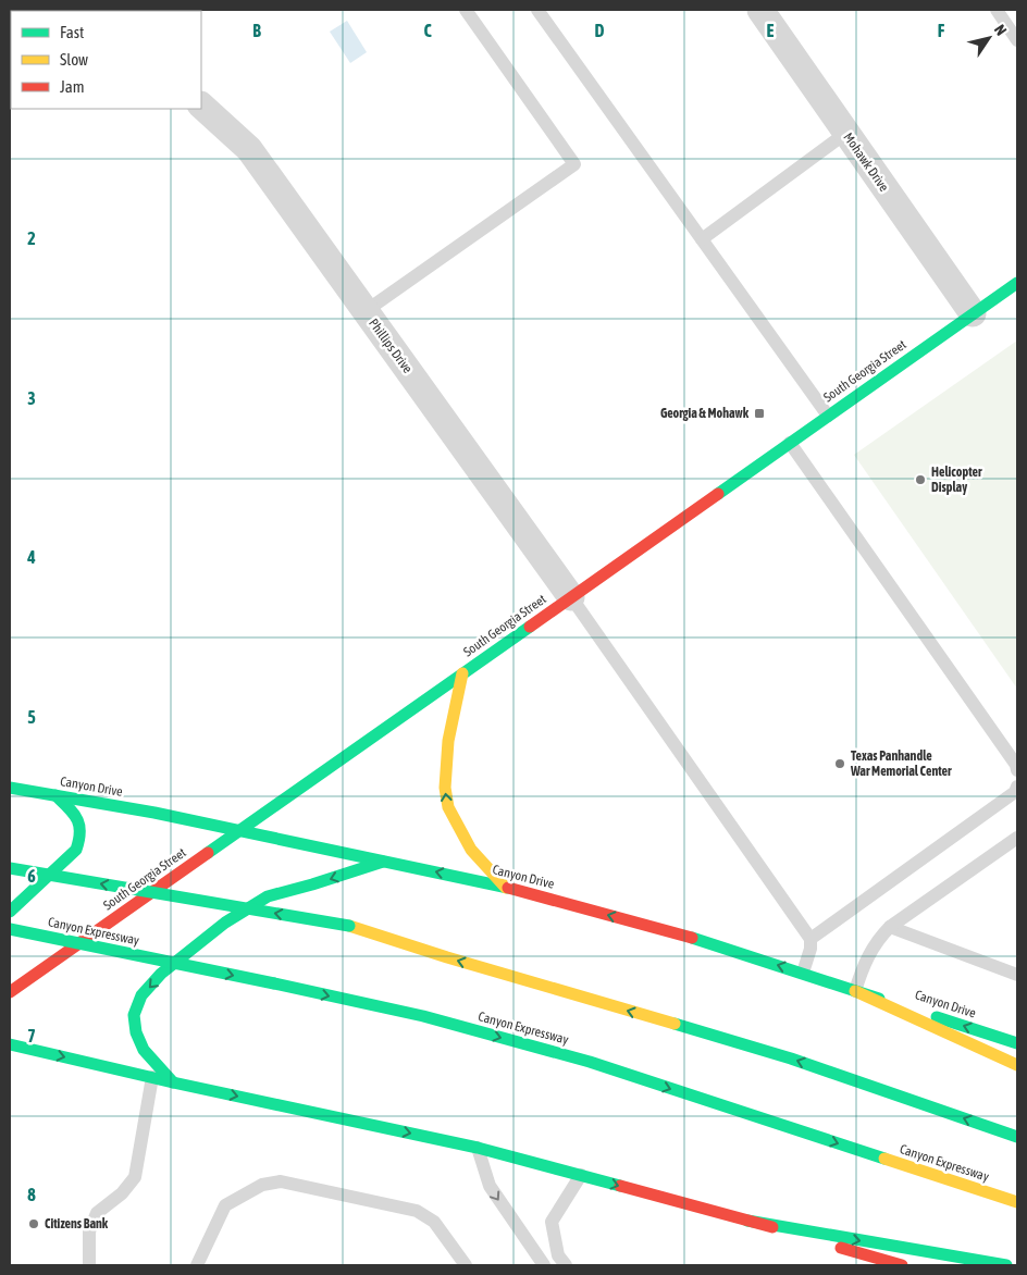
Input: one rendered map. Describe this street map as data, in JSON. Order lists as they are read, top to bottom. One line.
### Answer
{"streets":{"main road":["South Georgia Street","Canyon Drive","Canyon Expressway"],"street":["Mohawk Drive","Phillips Drive"]},"crossings":[["Mohawk Drive","South Georgia Street"],["Phillips Drive","South Georgia Street"],["South Georgia Street","Canyon Drive"]],"places":{"transit":["Georgia & Mohawk"],"other":["Helicopter Display","Texas Panhandle War Memorial Center","Citizens Bank"]},"legend":["Fast","Slow","Jam"],"north":"top right","grid":{"columns":["B","C","D","E","F"],"rows":["2","3","4","5","6","7","8"]}}
